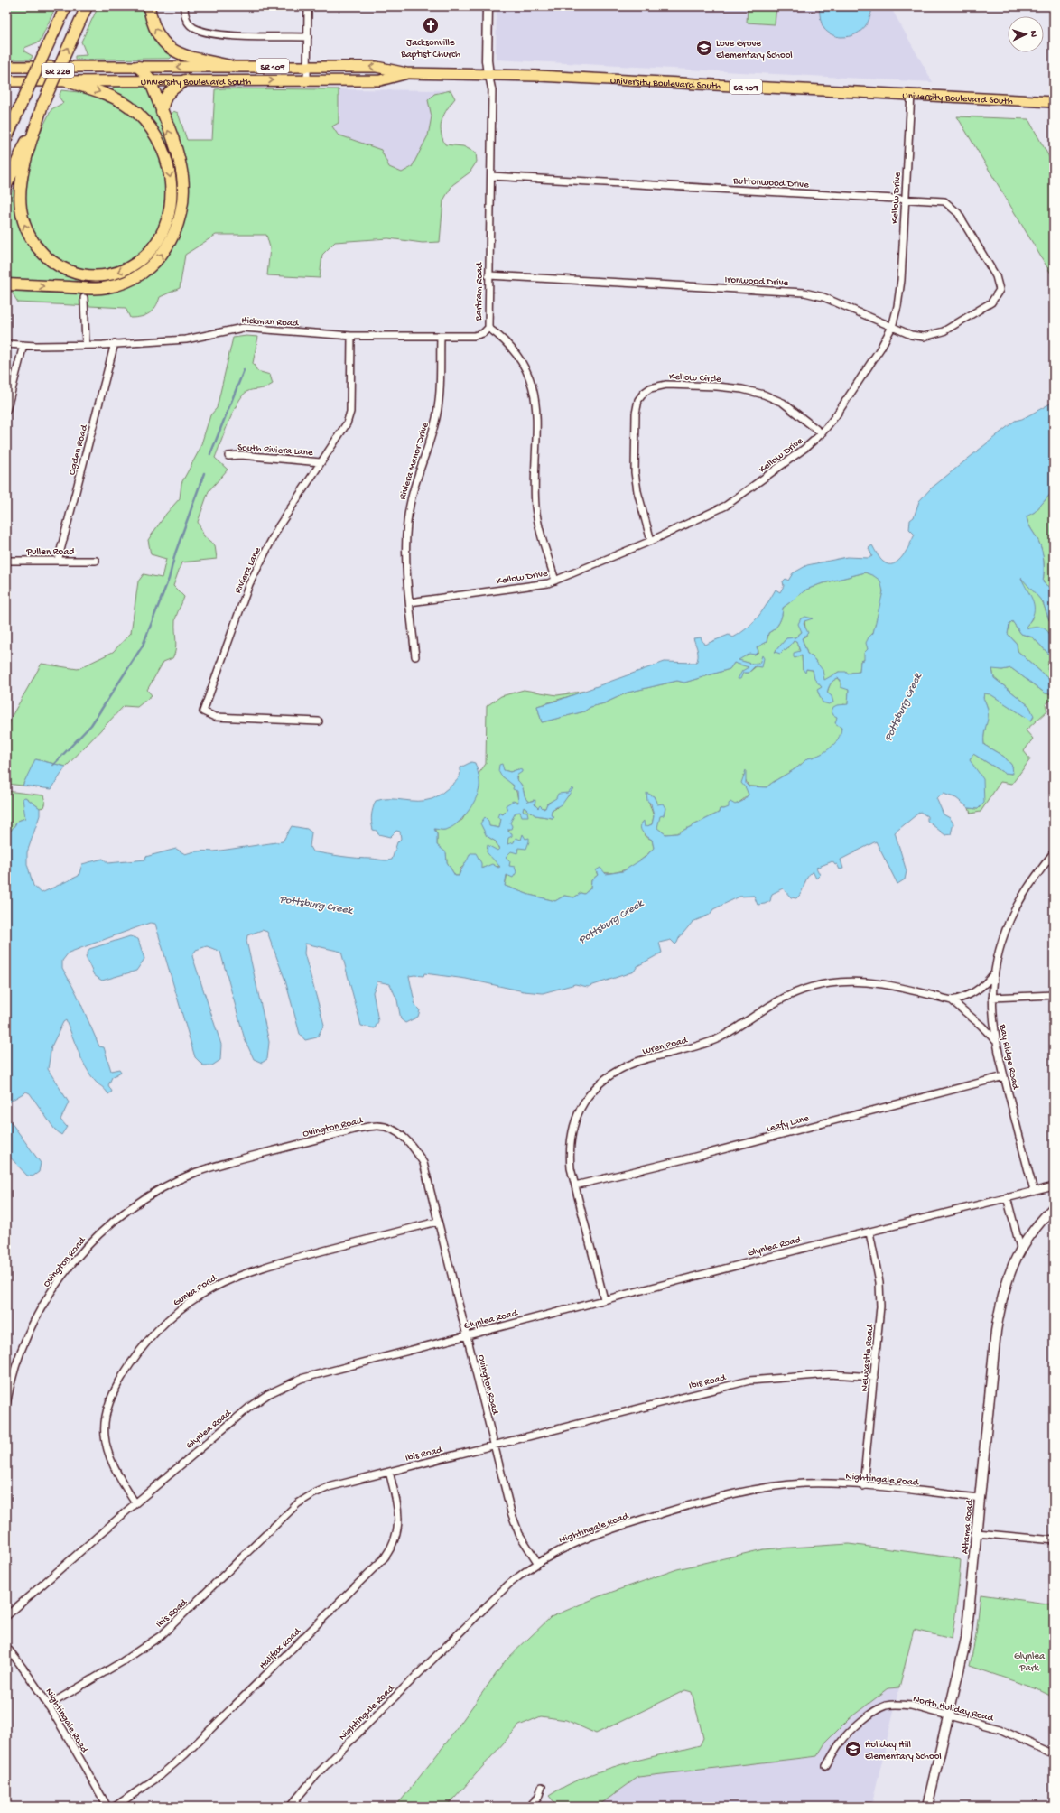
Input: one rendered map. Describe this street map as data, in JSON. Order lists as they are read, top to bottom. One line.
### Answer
{"streets":{"highway":["SR 228"],"main road":["SR 109","University Boulevard South"],"street":["Buttonwood Drive","Kellow Drive","Ironwood Drive","Bartram Road","Hickman Road","Kellow Circle","South Riviera Lane","Ogden Road","Riviera Manor Drive","Pullen Road","Riviera Lane","Wren Road","Bay Ridge Road","Leafy Lane","Ovington Road","Glynlea Road","Gunka Road","Newcastle Road","Ibis Road","Nightingale Road","Altama Road","Halifax Road","North Holiday Road"]},"crossings":[["University Boulevard South","Kellow Drive"],["University Boulevard South","Bartram Road"],["Buttonwood Drive","Kellow Drive"],["Buttonwood Drive","Ironwood Drive"],["Buttonwood Drive","Bartram Road"],["Kellow Drive","Ironwood Drive"],["Kellow Drive","Bartram Road"],["Kellow Drive","Kellow Circle"],["Kellow Drive","Riviera Manor Drive"],["Ironwood Drive","Bartram Road"],["Bartram Road","Hickman Road"],["Hickman Road","Ogden Road"],["Hickman Road","Riviera Manor Drive"],["Hickman Road","Riviera Lane"],["South Riviera Lane","Riviera Lane"],["Ogden Road","Pullen Road"],["Wren Road","Bay Ridge Road"],["Wren Road","Leafy Lane"],["Wren Road","Glynlea Road"],["Bay Ridge Road","Leafy Lane"],["Bay Ridge Road","Glynlea Road"],["Ovington Road","Glynlea Road"],["Ovington Road","Gunka Road"],["Ovington Road","Ibis Road"],["Ovington Road","Nightingale Road"],["Glynlea Road","Gunka Road"],["Glynlea Road","Newcastle Road"],["Newcastle Road","Ibis Road"],["Newcastle Road","Nightingale Road"],["Ibis Road","Nightingale Road"],["Ibis Road","Halifax Road"],["Nightingale Road","Altama Road"],["Altama Road","North Holiday Road"]],"water":["Pottsburg Creek"],"parks":["Glynlea Park"],"places":{"church":["Jacksonville Baptist Church"],"school or university":["Love Grove Elementary School","Holiday Hill Elementary School"]},"north":"right"}
